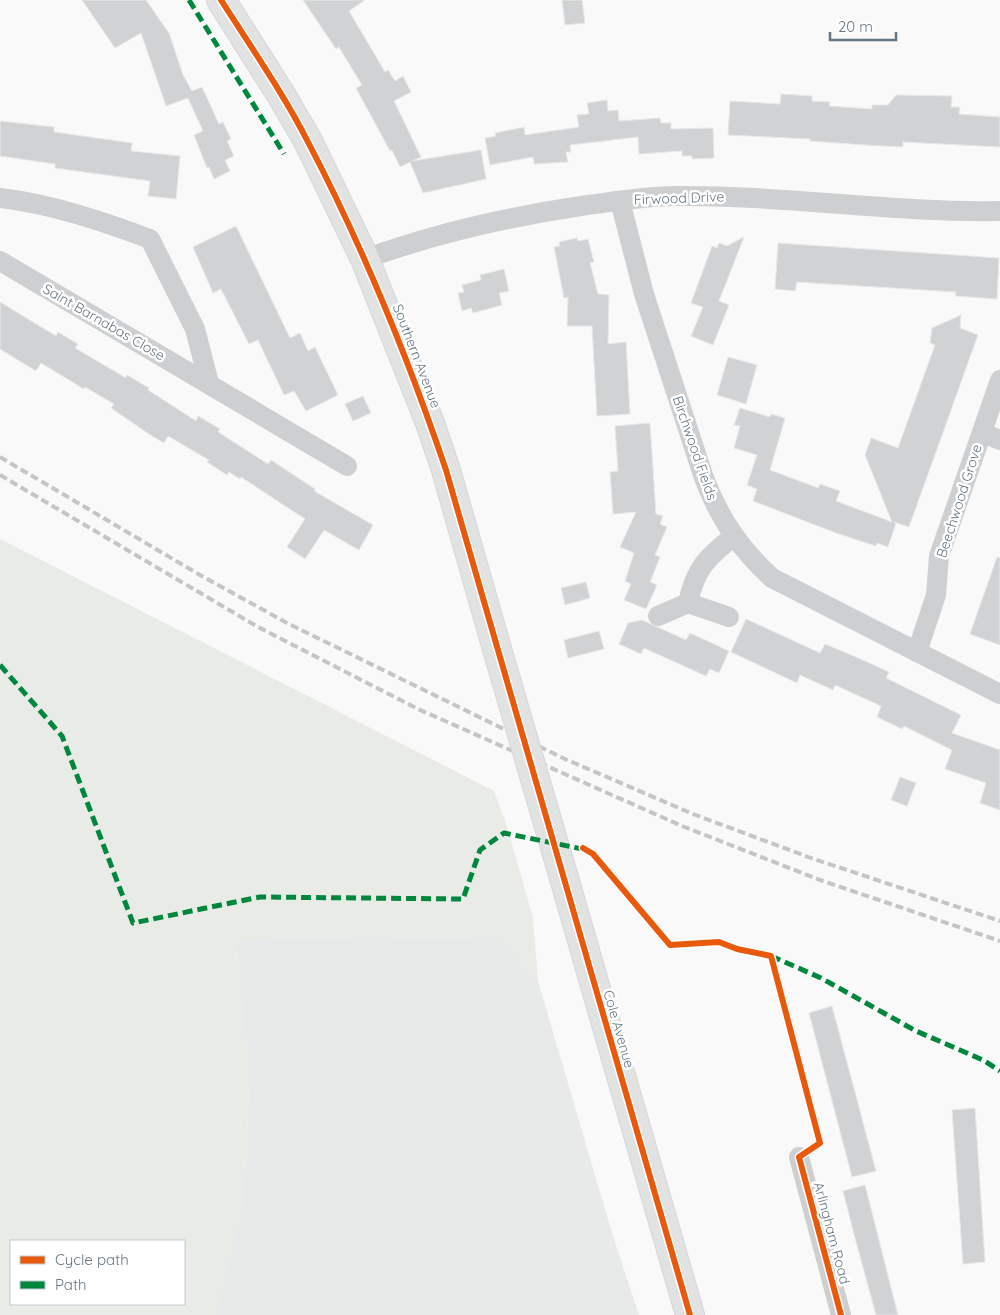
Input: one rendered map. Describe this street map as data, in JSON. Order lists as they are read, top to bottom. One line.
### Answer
{"streets":{"highway":["Southern Avenue","Cole Avenue"],"street":["Firwood Drive","Saint Barnabas Close","Birchwood Fields","Beechwood Grove","Arlingham Road"]},"crossings":[["Firwood Drive","Southern Avenue"],["Firwood Drive","Birchwood Fields"],["Southern Avenue","Cole Avenue"],["Birchwood Fields","Beechwood Grove"]],"legend":["Cycle path","Path"],"scale_bar":"20 m"}
